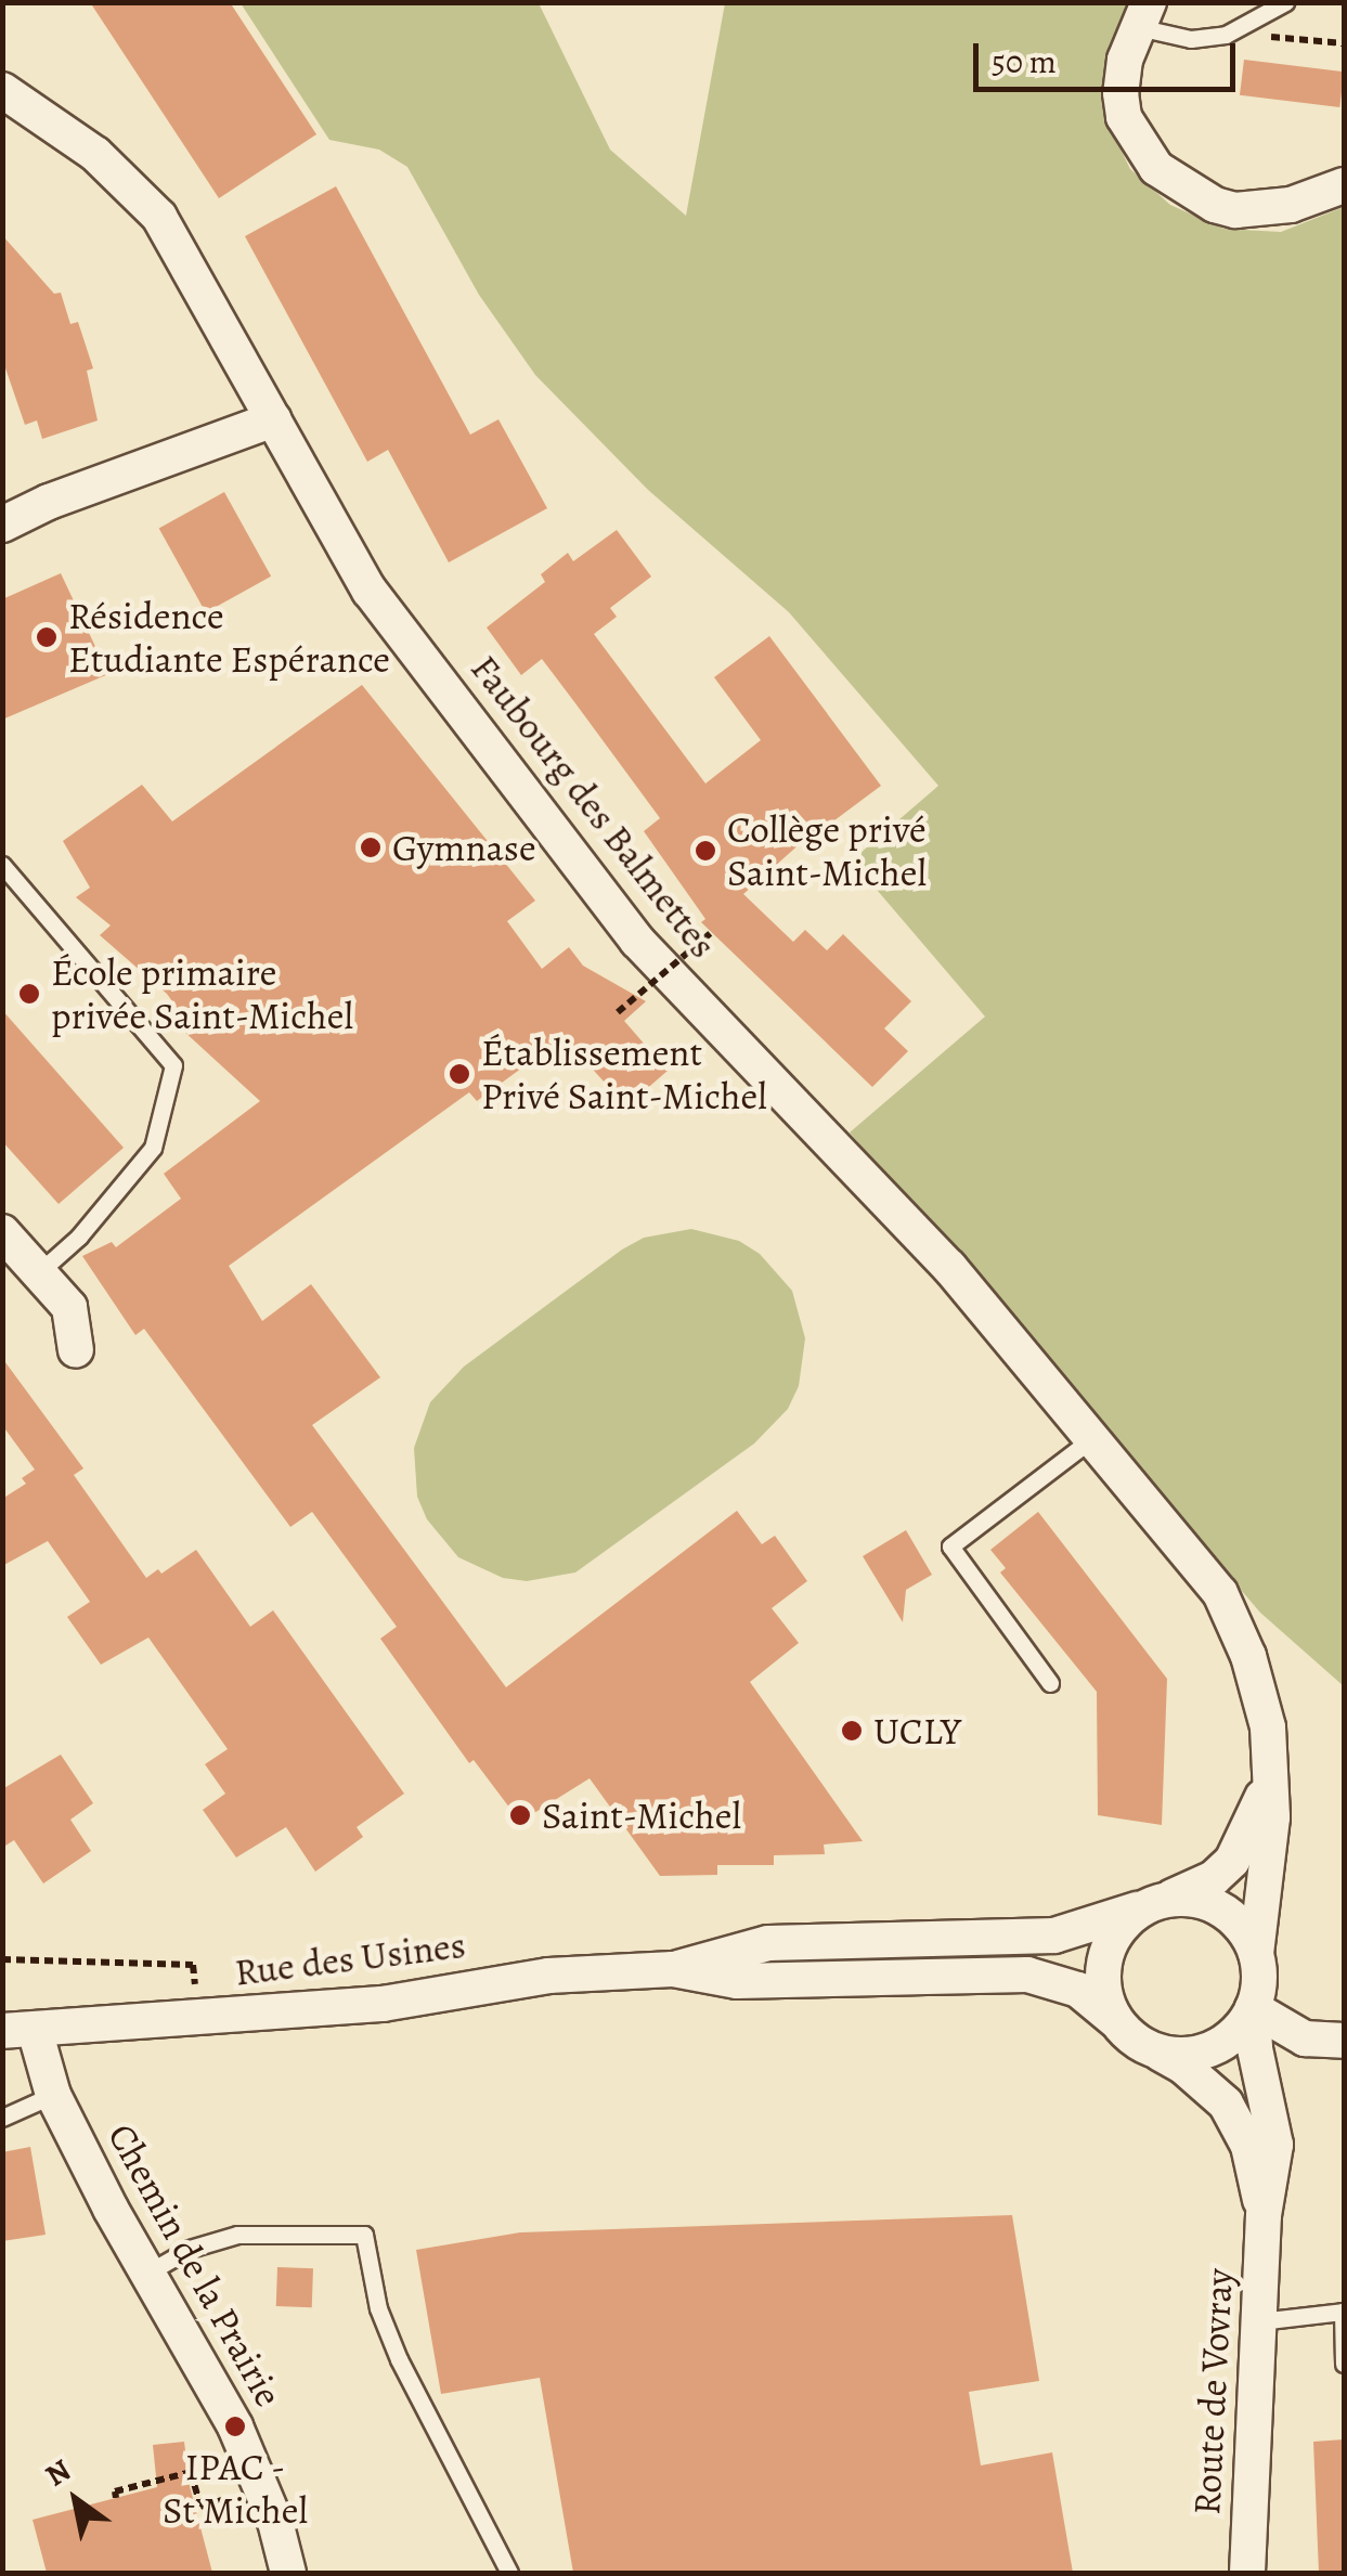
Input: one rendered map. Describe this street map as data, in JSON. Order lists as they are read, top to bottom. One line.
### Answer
{"streets":{"street":["Faubourg des Balmettes","Rue des Usines","Chemin de la Prairie","Route de Vovray"]},"crossings":[["Faubourg des Balmettes","Rue des Usines"],["Faubourg des Balmettes","Route de Vovray"],["Rue des Usines","Chemin de la Prairie"],["Rue des Usines","Route de Vovray"]],"places":["Résidence Etudiante Espérance","Gymnase","Collège privé Saint-Michel","École primaire privée Saint-Michel","Établissement Privé Saint-Michel","UCLY","Saint-Michel","IPAC - St Michel"],"scale_bar":"50 m","north":"top left"}
